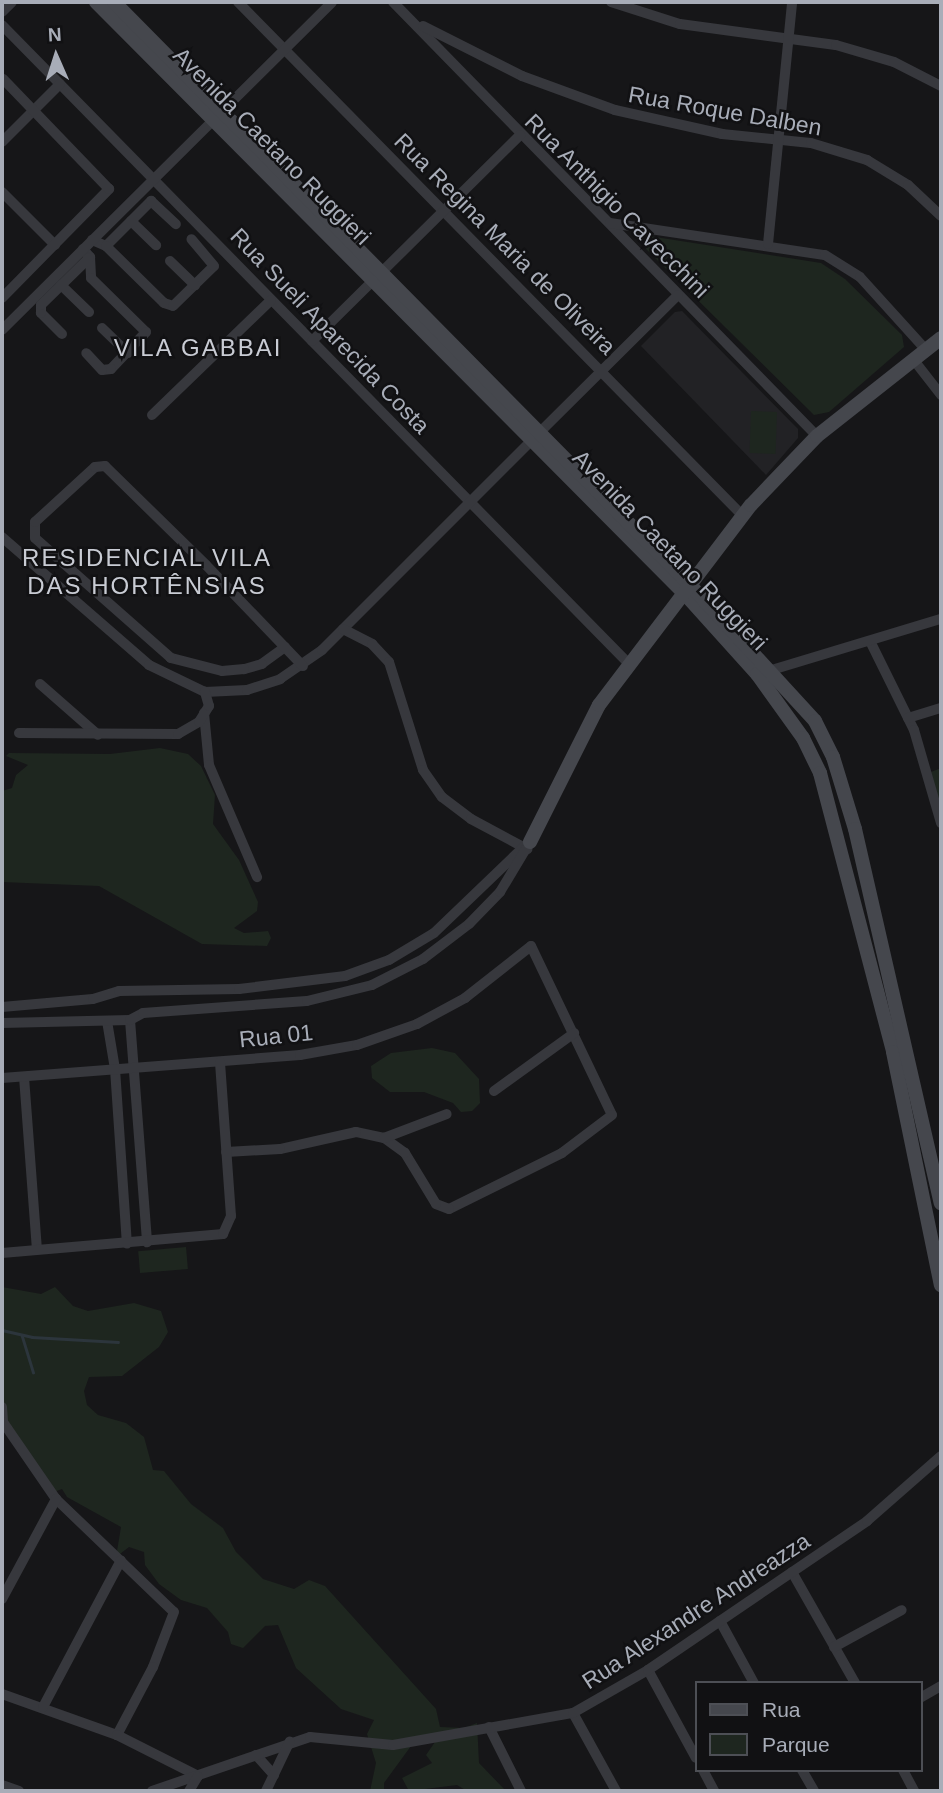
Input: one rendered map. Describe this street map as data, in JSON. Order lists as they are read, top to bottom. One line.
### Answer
{"streets":{"main road":["Avenida Caetano Ruggieri"],"street":["Rua Roque Dalben","Rua Anthigio Cavecchini","Rua Regina Maria de Oliveira","Rua Sueli Aparecida Costa","Rua 01","Rua Alexandre Andreazza"]},"crossings":[["Rua Roque Dalben","Rua Anthigio Cavecchini"]],"districts":["VILA GABBAI","RESIDENCIAL VILA DAS HORTÊNSIAS"],"legend":["Rua","Parque"],"north":"top"}
